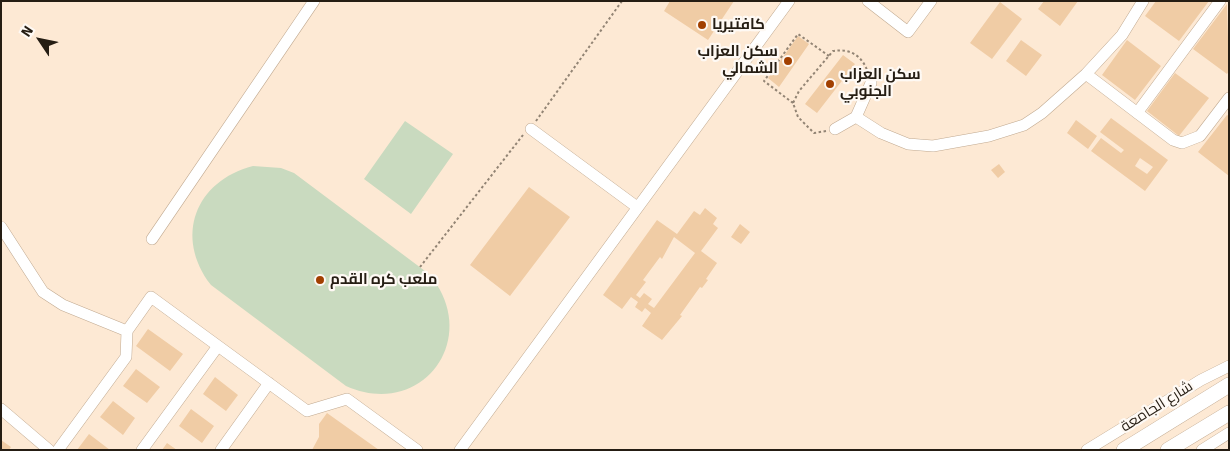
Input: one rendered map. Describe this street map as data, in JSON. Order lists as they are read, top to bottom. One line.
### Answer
{"streets":{"street":["شارع الجامعة"]},"places":["کافتیریا","سكن العزاب الشمالي","سكن العزاب الجنوبي","ملعب كره القدم"],"north":"top left"}
